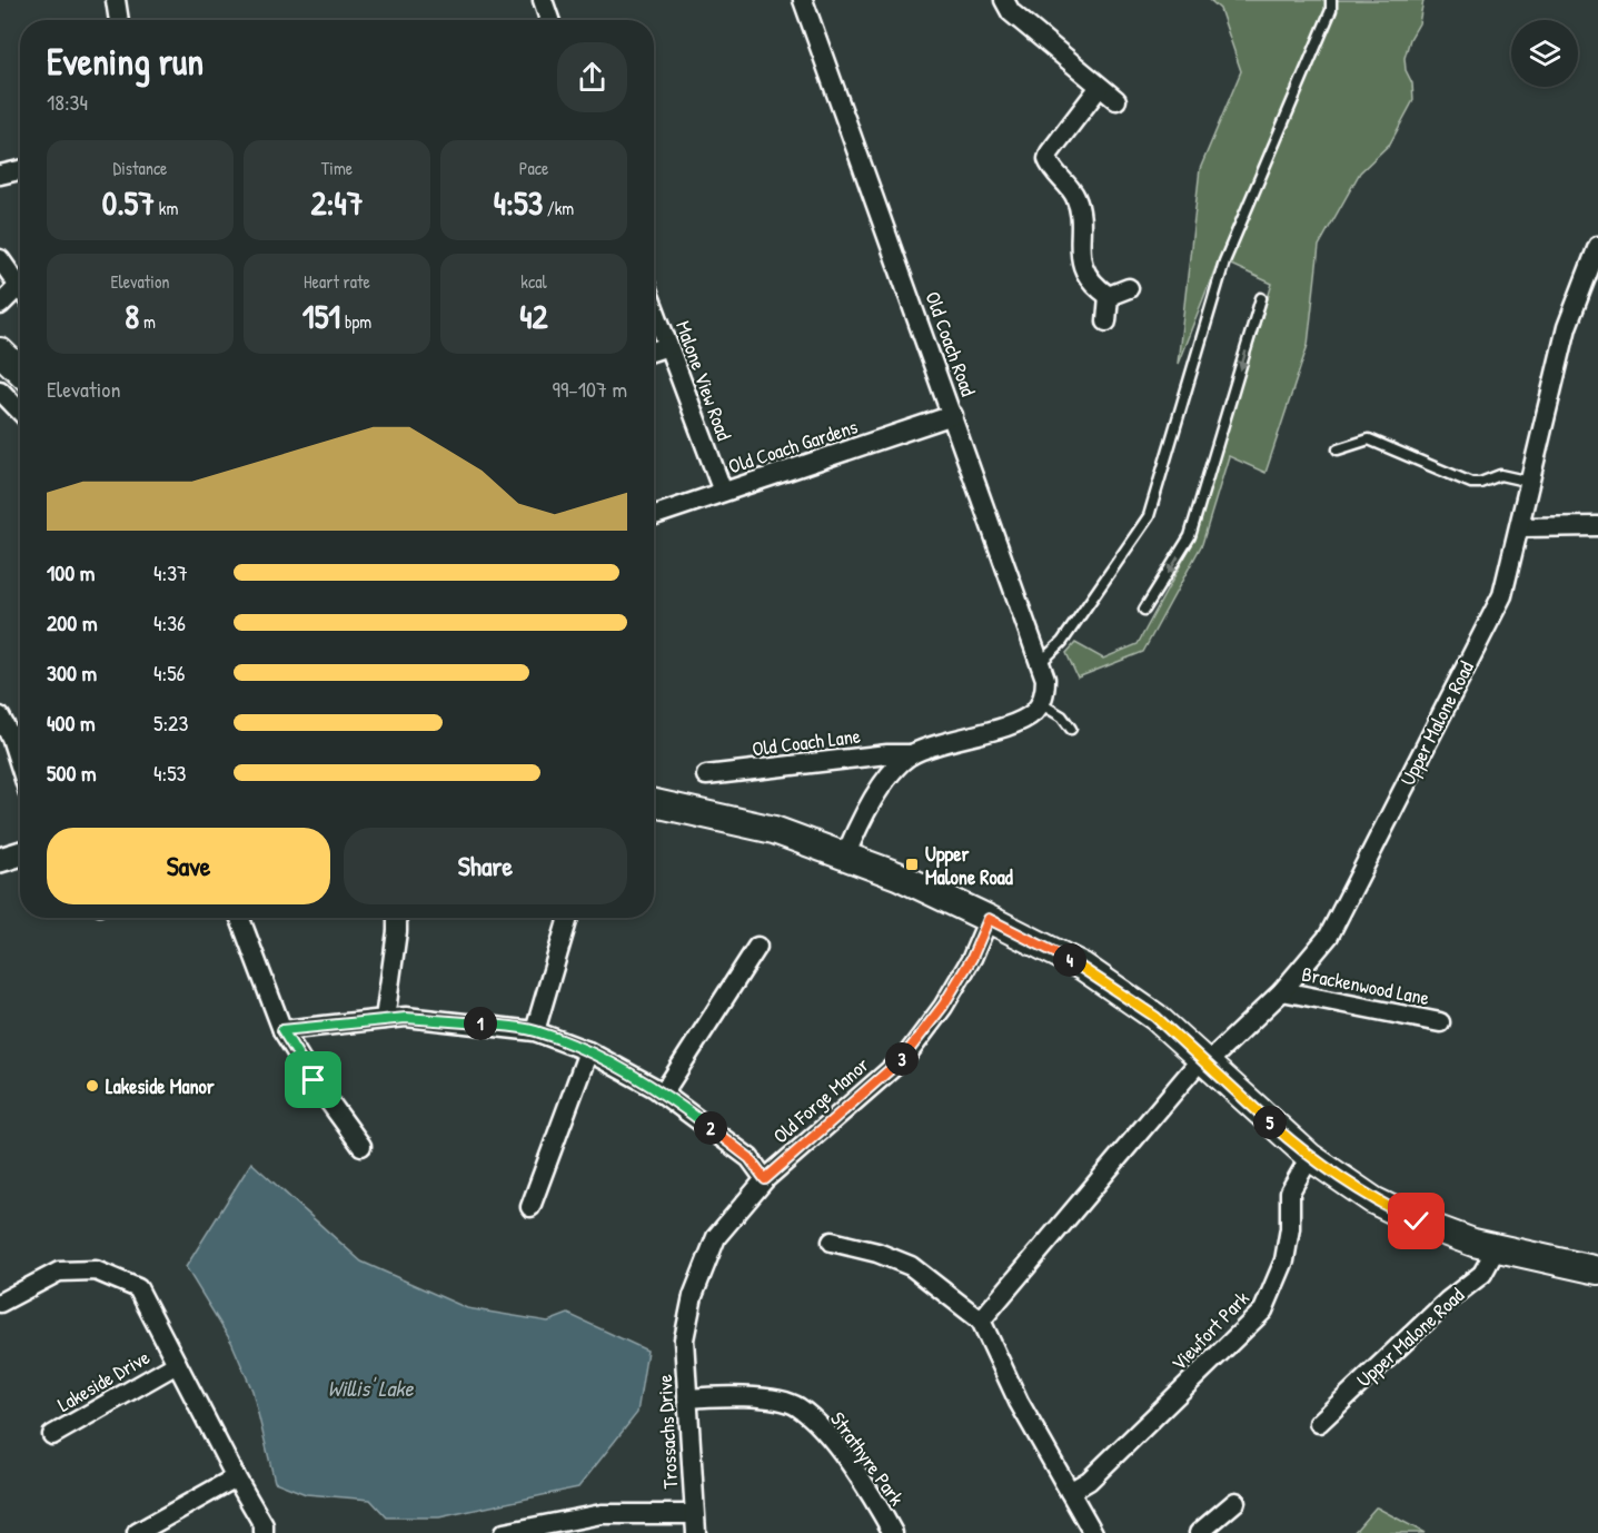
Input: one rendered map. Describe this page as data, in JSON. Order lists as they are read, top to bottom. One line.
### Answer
{"streets":{"street":["Old Coach Road","Malone View Road","Old Coach Gardens","Upper Malone Road","Old Coach Lane","Brackenwood Lane","Old Forge Manor","Viewfort Park","Lakeside Drive","Trossachs Drive","Strathyre Park"]},"crossings":[["Old Coach Road","Old Coach Gardens"],["Old Coach Road","Old Coach Lane"],["Malone View Road","Old Coach Gardens"],["Upper Malone Road","Brackenwood Lane"],["Old Forge Manor","Trossachs Drive"],["Trossachs Drive","Strathyre Park"]],"water":["Willis' Lake"],"places":{"transit":["Upper Malone Road"],"other":["Lakeside Manor"]},"page":{"heading":["Evening run","18:34"],"stats":[["Distance","0.57 km"],["Time","2:47"],["Pace","4:53 /km"],["Elevation","8 m"],["Heart rate","151 bpm"],["kcal","42"]],"chart":["Elevation","99–107 m"],"list":[{"name":"100 m","note":"4:37"},{"name":"200 m","note":"4:36"},{"name":"300 m","note":"4:56"},{"name":"400 m","note":"5:23"},{"name":"500 m","note":"4:53"}],"buttons":["Save","Share"],"pins":["4","1","3","5","2"]}}
